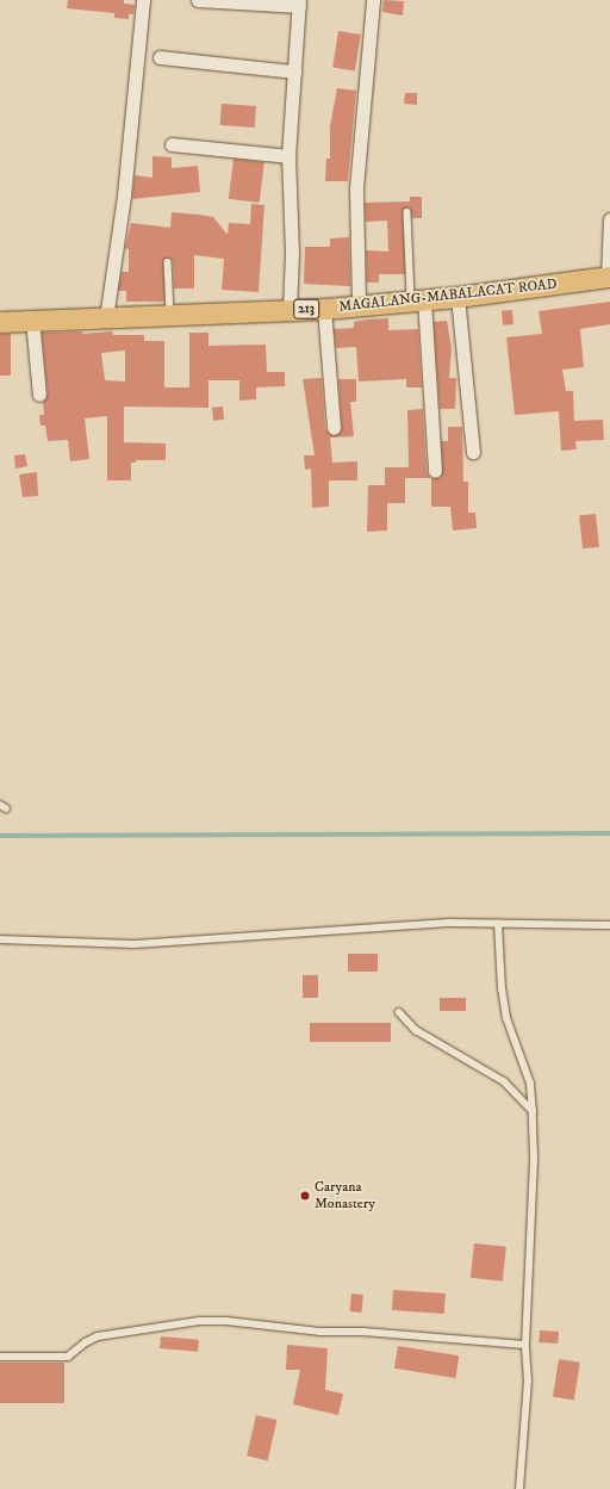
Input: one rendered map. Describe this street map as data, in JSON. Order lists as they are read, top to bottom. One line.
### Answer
{"streets":{"main road":["MAGALANG-MABALACAT ROAD","213"]},"places":["Caryana Monastery"]}
